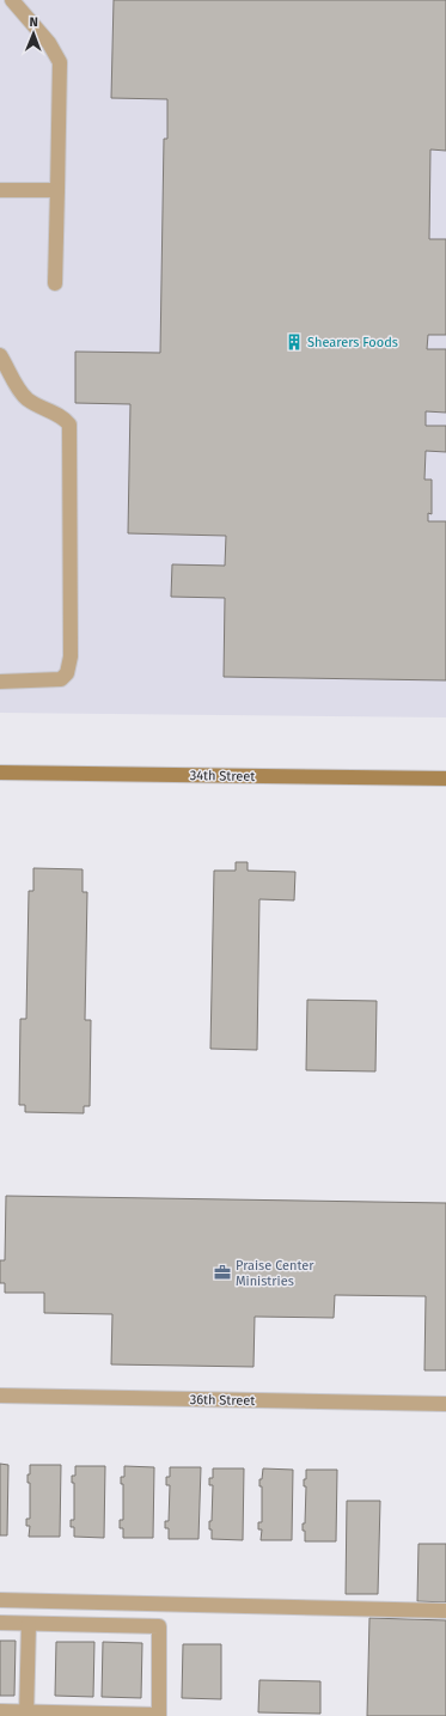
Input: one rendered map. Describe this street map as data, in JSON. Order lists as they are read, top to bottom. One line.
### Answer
{"streets":{"main road":["34th Street"],"street":["36th Street"]},"places":{"building":["Shearers Foods"],"office":["Praise Center Ministries"]},"north":"top"}
